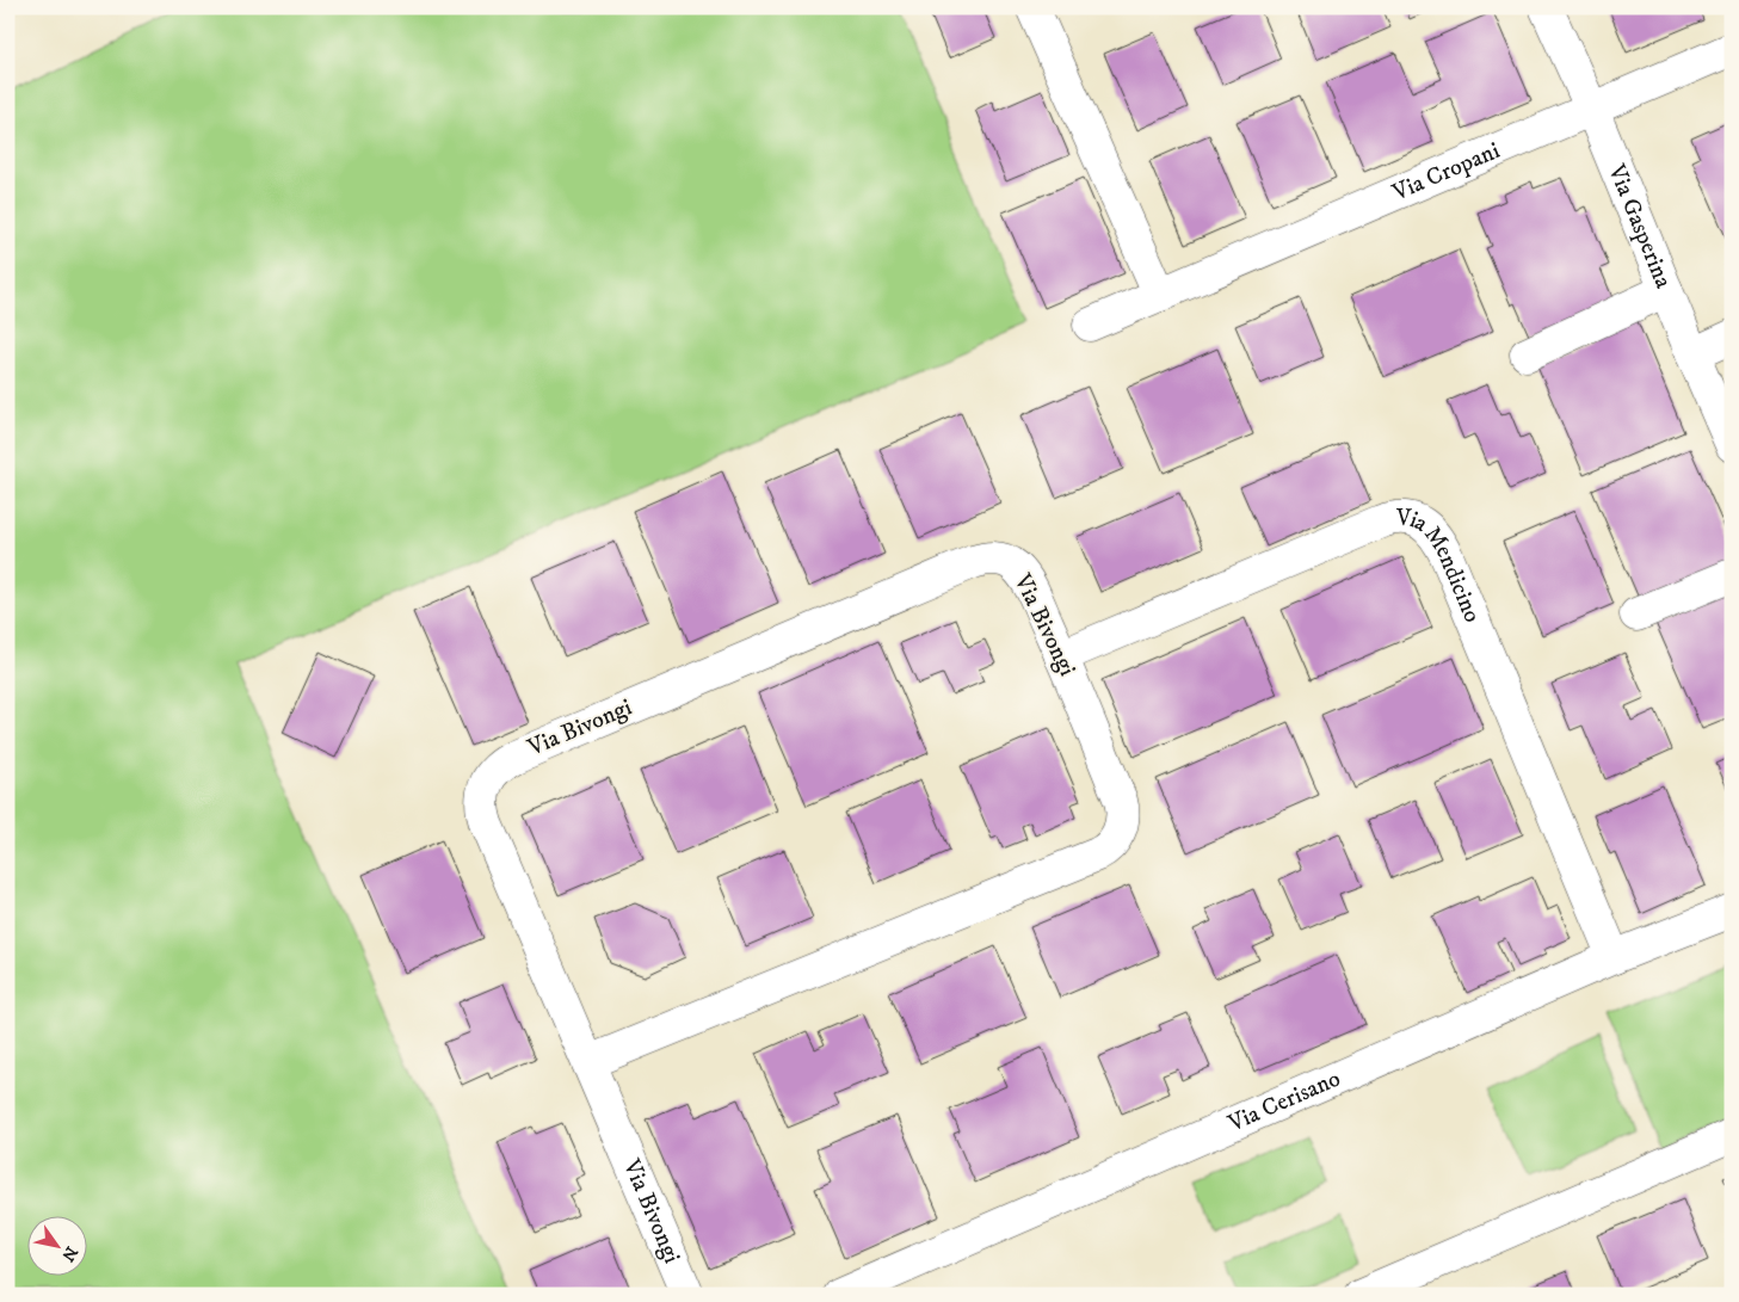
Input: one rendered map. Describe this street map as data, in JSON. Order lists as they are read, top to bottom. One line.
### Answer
{"streets":{"street":["Via Cropani","Via Gasperina","Via Mendicino","Via Bivongi","Via Cerisano"]},"crossings":[["Via Cropani","Via Gasperina"],["Via Mendicino","Via Bivongi"],["Via Mendicino","Via Cerisano"]],"north":"bottom right"}
